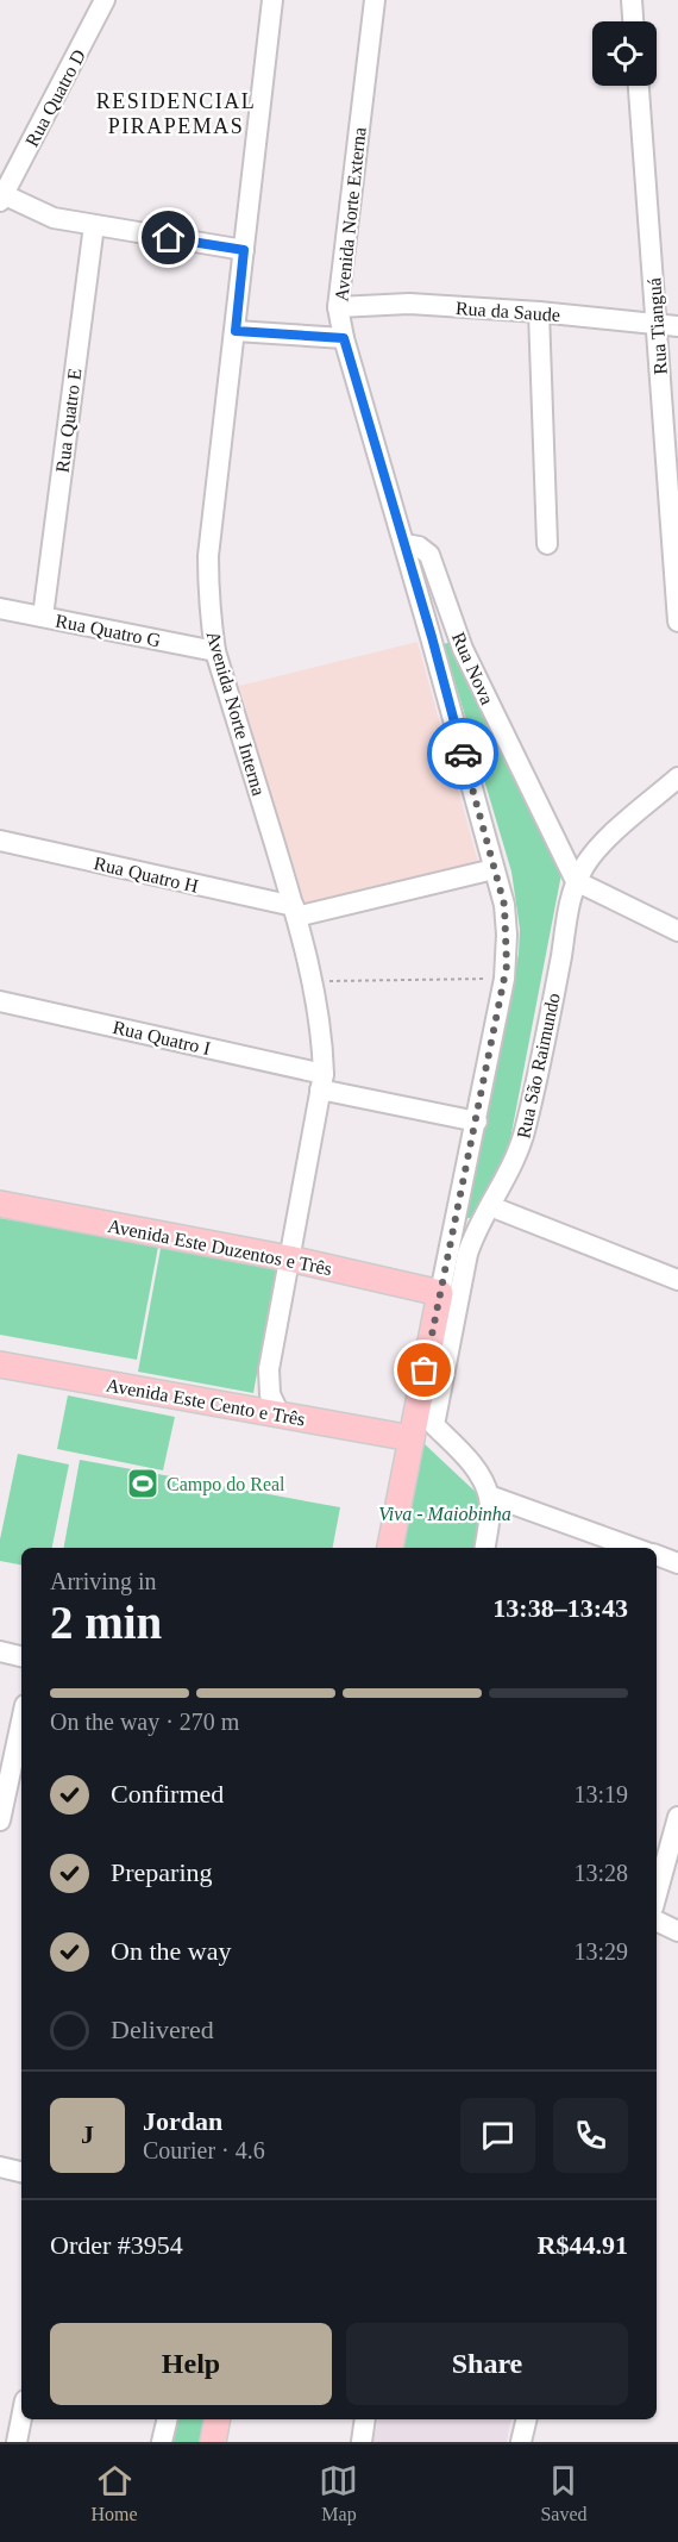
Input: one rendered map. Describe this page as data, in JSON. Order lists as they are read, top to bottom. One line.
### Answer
{"streets":{"main road":["Avenida Norte Externa","Avenida Este Duzentos e Três","Avenida Este Cento e Três"],"street":["Rua Quatro D","Rua da Saude","Rua Tianguá","Rua Quatro E","Rua Quatro G","Rua Nova","Avenida Norte Interna","Rua Quatro H","Rua Quatro I","Rua São Raimundo"]},"crossings":[["Avenida Norte Externa","Rua da Saude"],["Avenida Norte Externa","Rua Nova"],["Avenida Norte Externa","Rua Quatro I"],["Avenida Norte Externa","Rua São Raimundo"],["Avenida Norte Externa","Avenida Este Duzentos e Três"],["Avenida Norte Externa","Avenida Este Cento e Três"],["Rua da Saude","Rua Tianguá"],["Rua Quatro E","Rua Quatro G"],["Rua Quatro G","Avenida Norte Interna"],["Rua Nova","Rua São Raimundo"],["Avenida Norte Interna","Rua Quatro H"],["Avenida Norte Interna","Rua Quatro I"],["Avenida Norte Interna","Avenida Este Duzentos e Três"],["Avenida Norte Interna","Avenida Este Cento e Três"],["Rua São Raimundo","Avenida Este Cento e Três"]],"districts":["RESIDENCIAL PIRAPEMAS"],"parks":["Viva - Maiobinha"],"places":{"sports":["Campo do Real"]},"page":{"heading":["2 min","Arriving in","13:38–13:43"],"panel":["Jordan","Courier · 4.6","Order #3954","R$44.91"],"bar":"On the way · 270 m","list":[["Confirmed","13:19"],["Preparing","13:28"],["On the way","13:29"],"Delivered"],"round":"J","buttons":["Help","Share"],"tabs":["Home","Map","Saved"]}}
